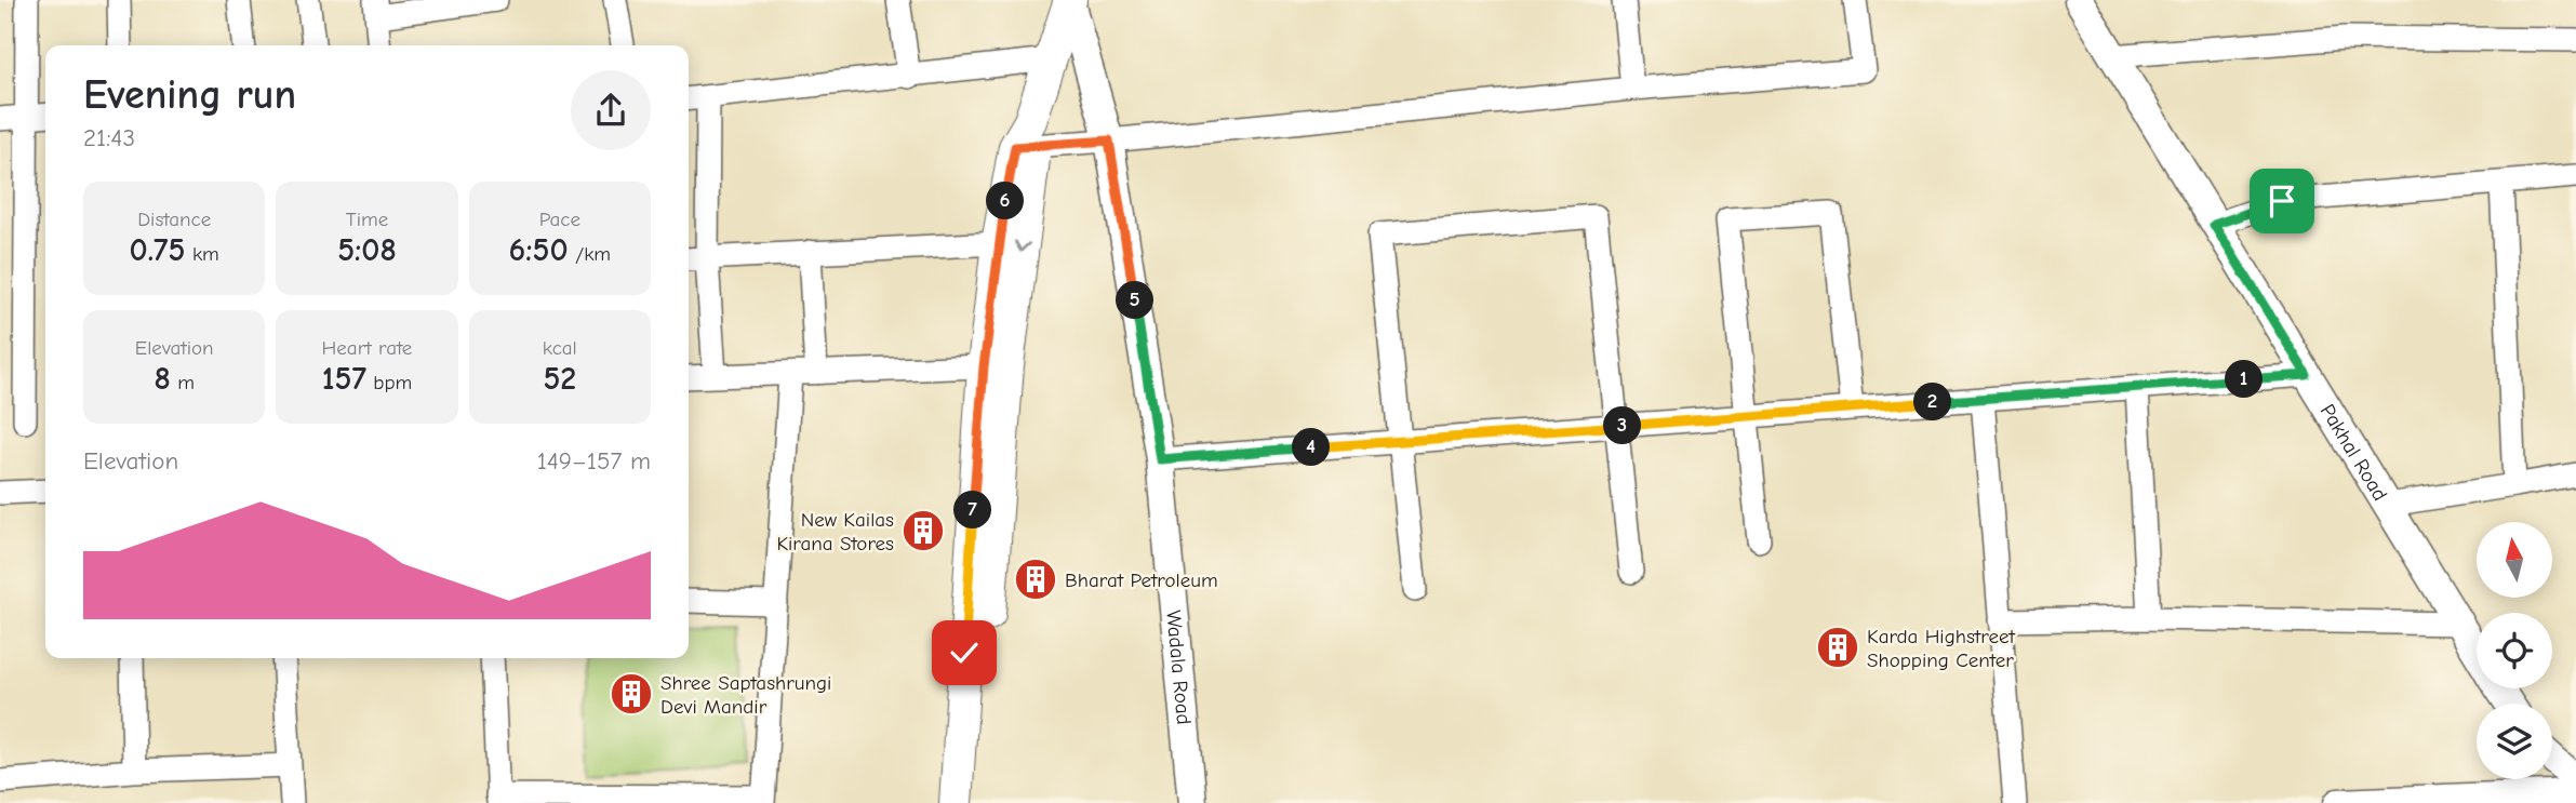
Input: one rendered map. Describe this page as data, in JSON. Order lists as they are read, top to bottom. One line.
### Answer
{"streets":{"street":["Pakhal Road","Wadala Road"]},"places":{"building":["New Kailas Kirana Stores","Bharat Petroleum","Karda Highstreet Shopping Center","Shree Saptashrungi Devi Mandir"]},"north":"top","page":{"heading":["Evening run","21:43"],"stats":[["Distance","0.75 km"],["Time","5:08"],["Pace","6:50 /km"],["Elevation","8 m"],["Heart rate","157 bpm"],["kcal","52"]],"pins":["6","5","1","2","3","4","7"],"chart":["Elevation","149–157 m"]}}
